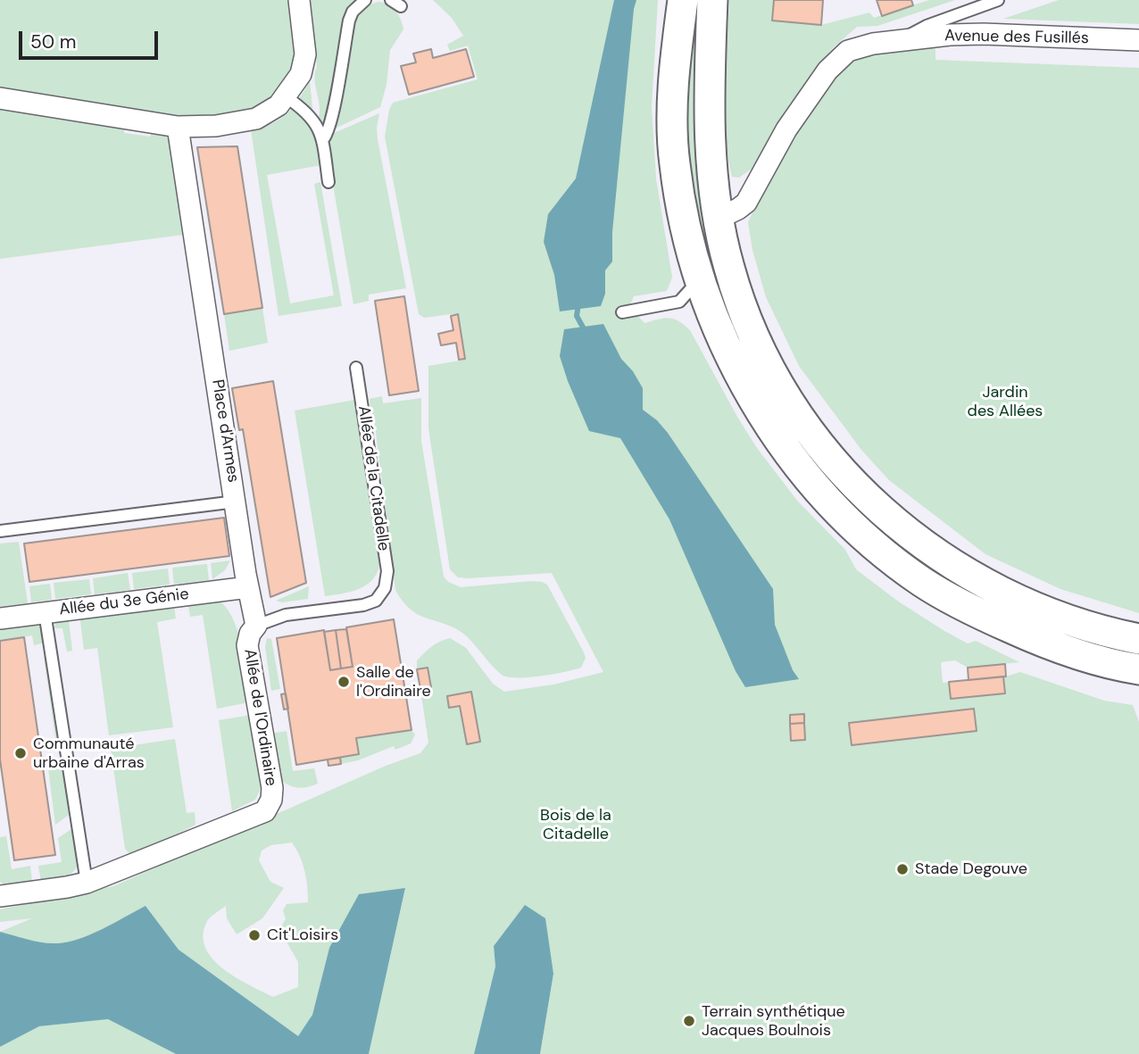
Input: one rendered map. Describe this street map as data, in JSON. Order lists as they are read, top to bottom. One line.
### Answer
{"streets":{"street":["Avenue des Fusillés","Place d'Armes","Allée du 3e Génie","Allée de l'Ordinaire"],"lane":["Allée de la Citadelle"]},"crossings":[["Allée de la Citadelle","Allée de l'Ordinaire"]],"parks":["Jardin des Allées","Bois de la Citadelle"],"places":["Salle de l'Ordinaire","Communauté urbaine d'Arras","Stade Degouve","Cit'Loisirs","Terrain synthétique Jacques Boulnois"],"scale_bar":"50 m"}
